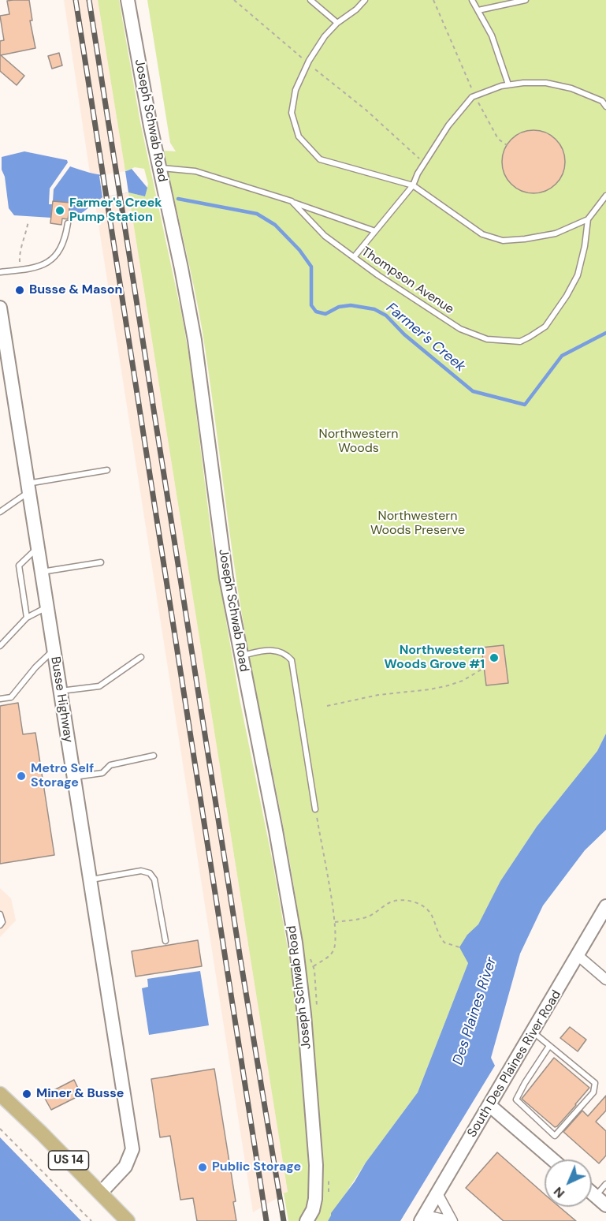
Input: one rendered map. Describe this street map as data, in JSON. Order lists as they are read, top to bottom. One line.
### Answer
{"streets":{"main road":["US 14"],"street":["Joseph Schwab Road","Busse Highway","South Des Plaines River Road"],"lane":["Thompson Avenue"]},"crossings":[["Joseph Schwab Road","Thompson Avenue"],["Busse Highway","US 14"]],"water":["Farmer's Creek","Des Plaines River"],"parks":["Northwestern Woods","Northwestern Woods Preserve"],"places":["Farmer's Creek Pump Station","Busse & Mason","Northwestern Woods Grove #1","Metro Self Storage","Miner & Busse","Public Storage"],"north":"bottom left"}
